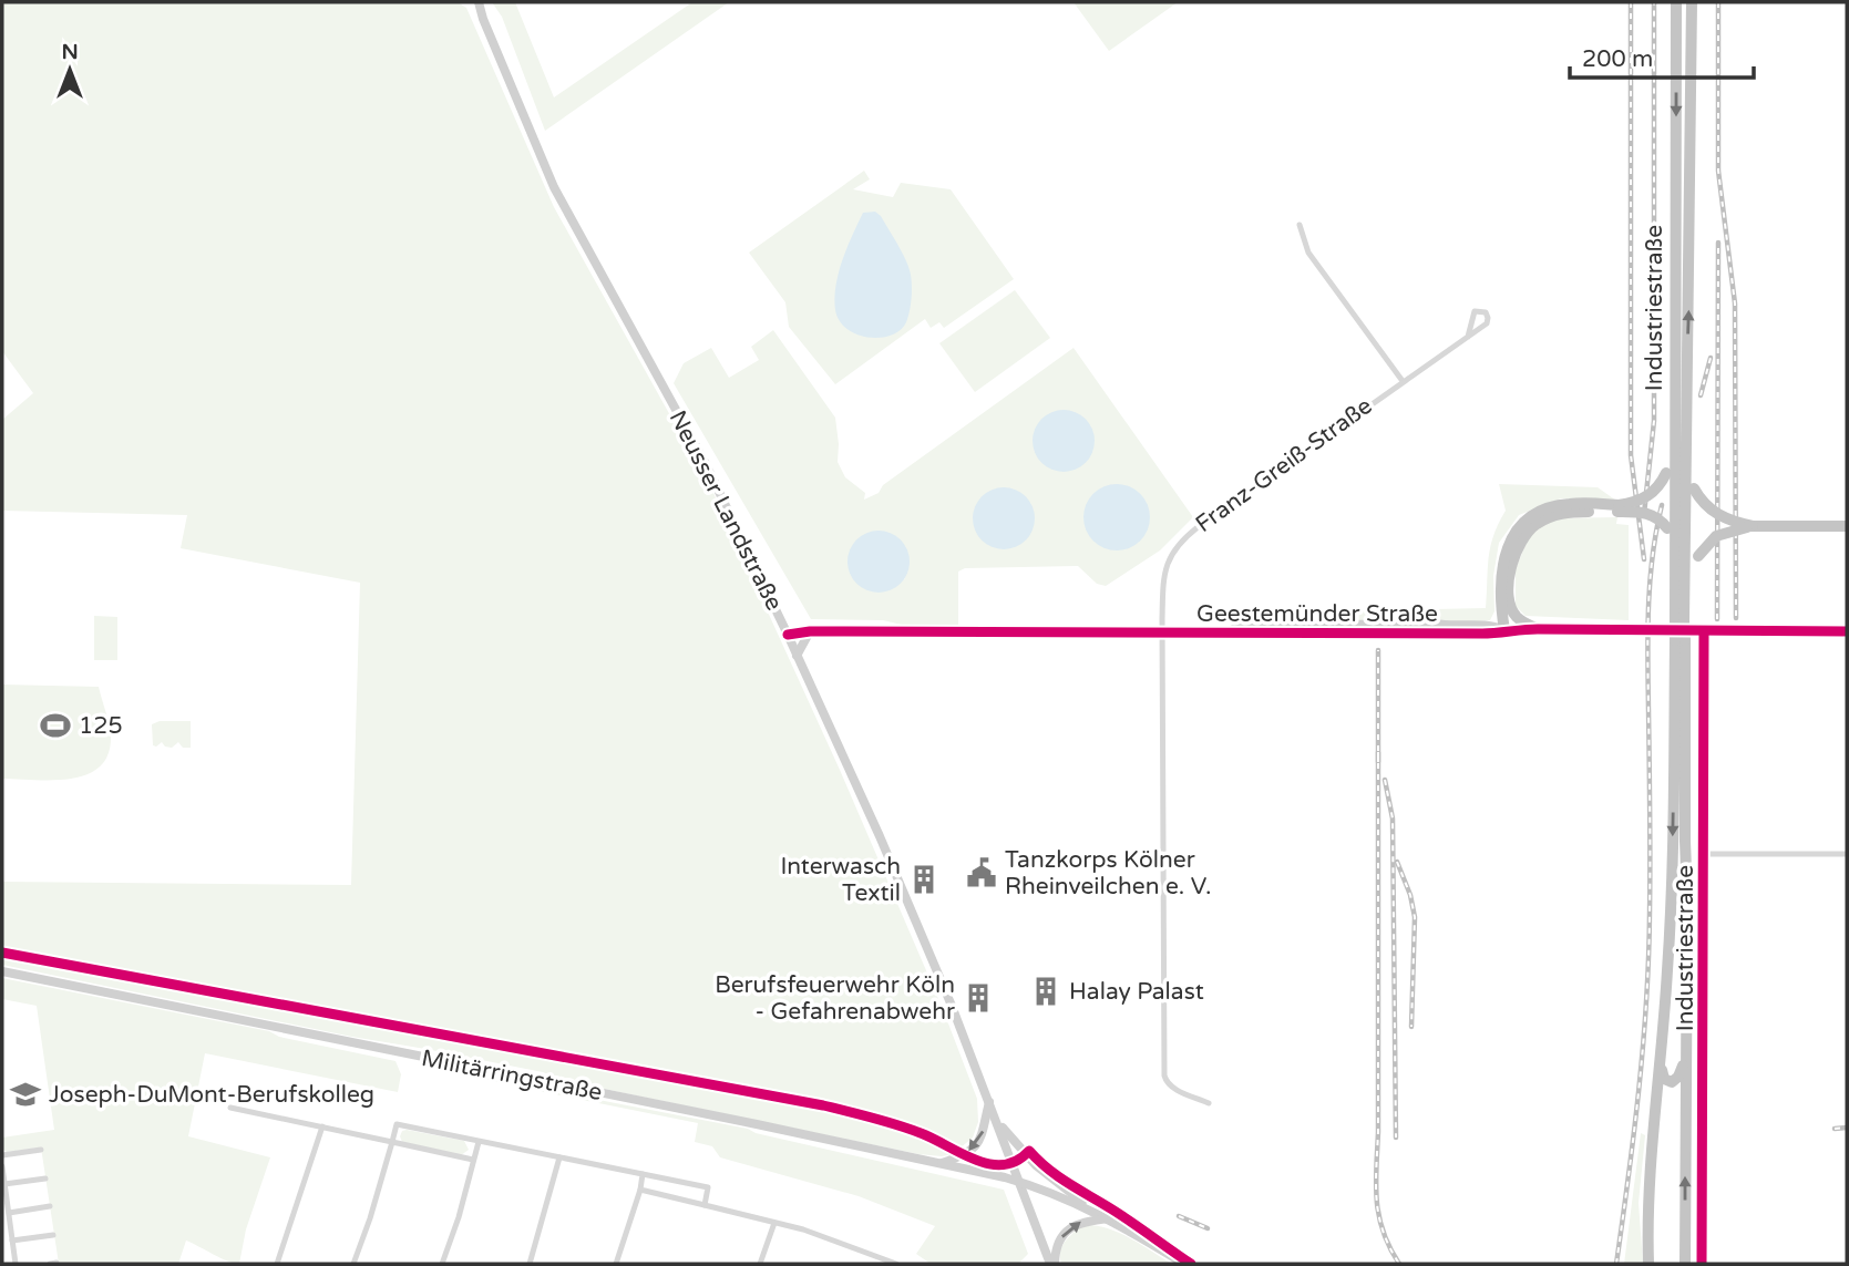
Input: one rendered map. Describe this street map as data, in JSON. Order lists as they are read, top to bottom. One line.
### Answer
{"streets":{"highway":["Industriestraße"],"main road":["Neusser Landstraße","Geestemünder Straße","Militärringstraße"],"street":["Franz-Greiß-Straße"]},"crossings":[["Industriestraße","Geestemünder Straße"],["Franz-Greiß-Straße","Geestemünder Straße"],["Neusser Landstraße","Geestemünder Straße"],["Neusser Landstraße","Militärringstraße"]],"places":{"sports":["125"],"public building":["Tanzkorps Kölner Rheinveilchen e. V."],"building":["Interwasch Textil","Halay Palast","Berufsfeuerwehr Köln - Gefahrenabwehr"],"school or university":["Joseph-DuMont-Berufskolleg"]},"scale_bar":"200 m","north":"top"}
